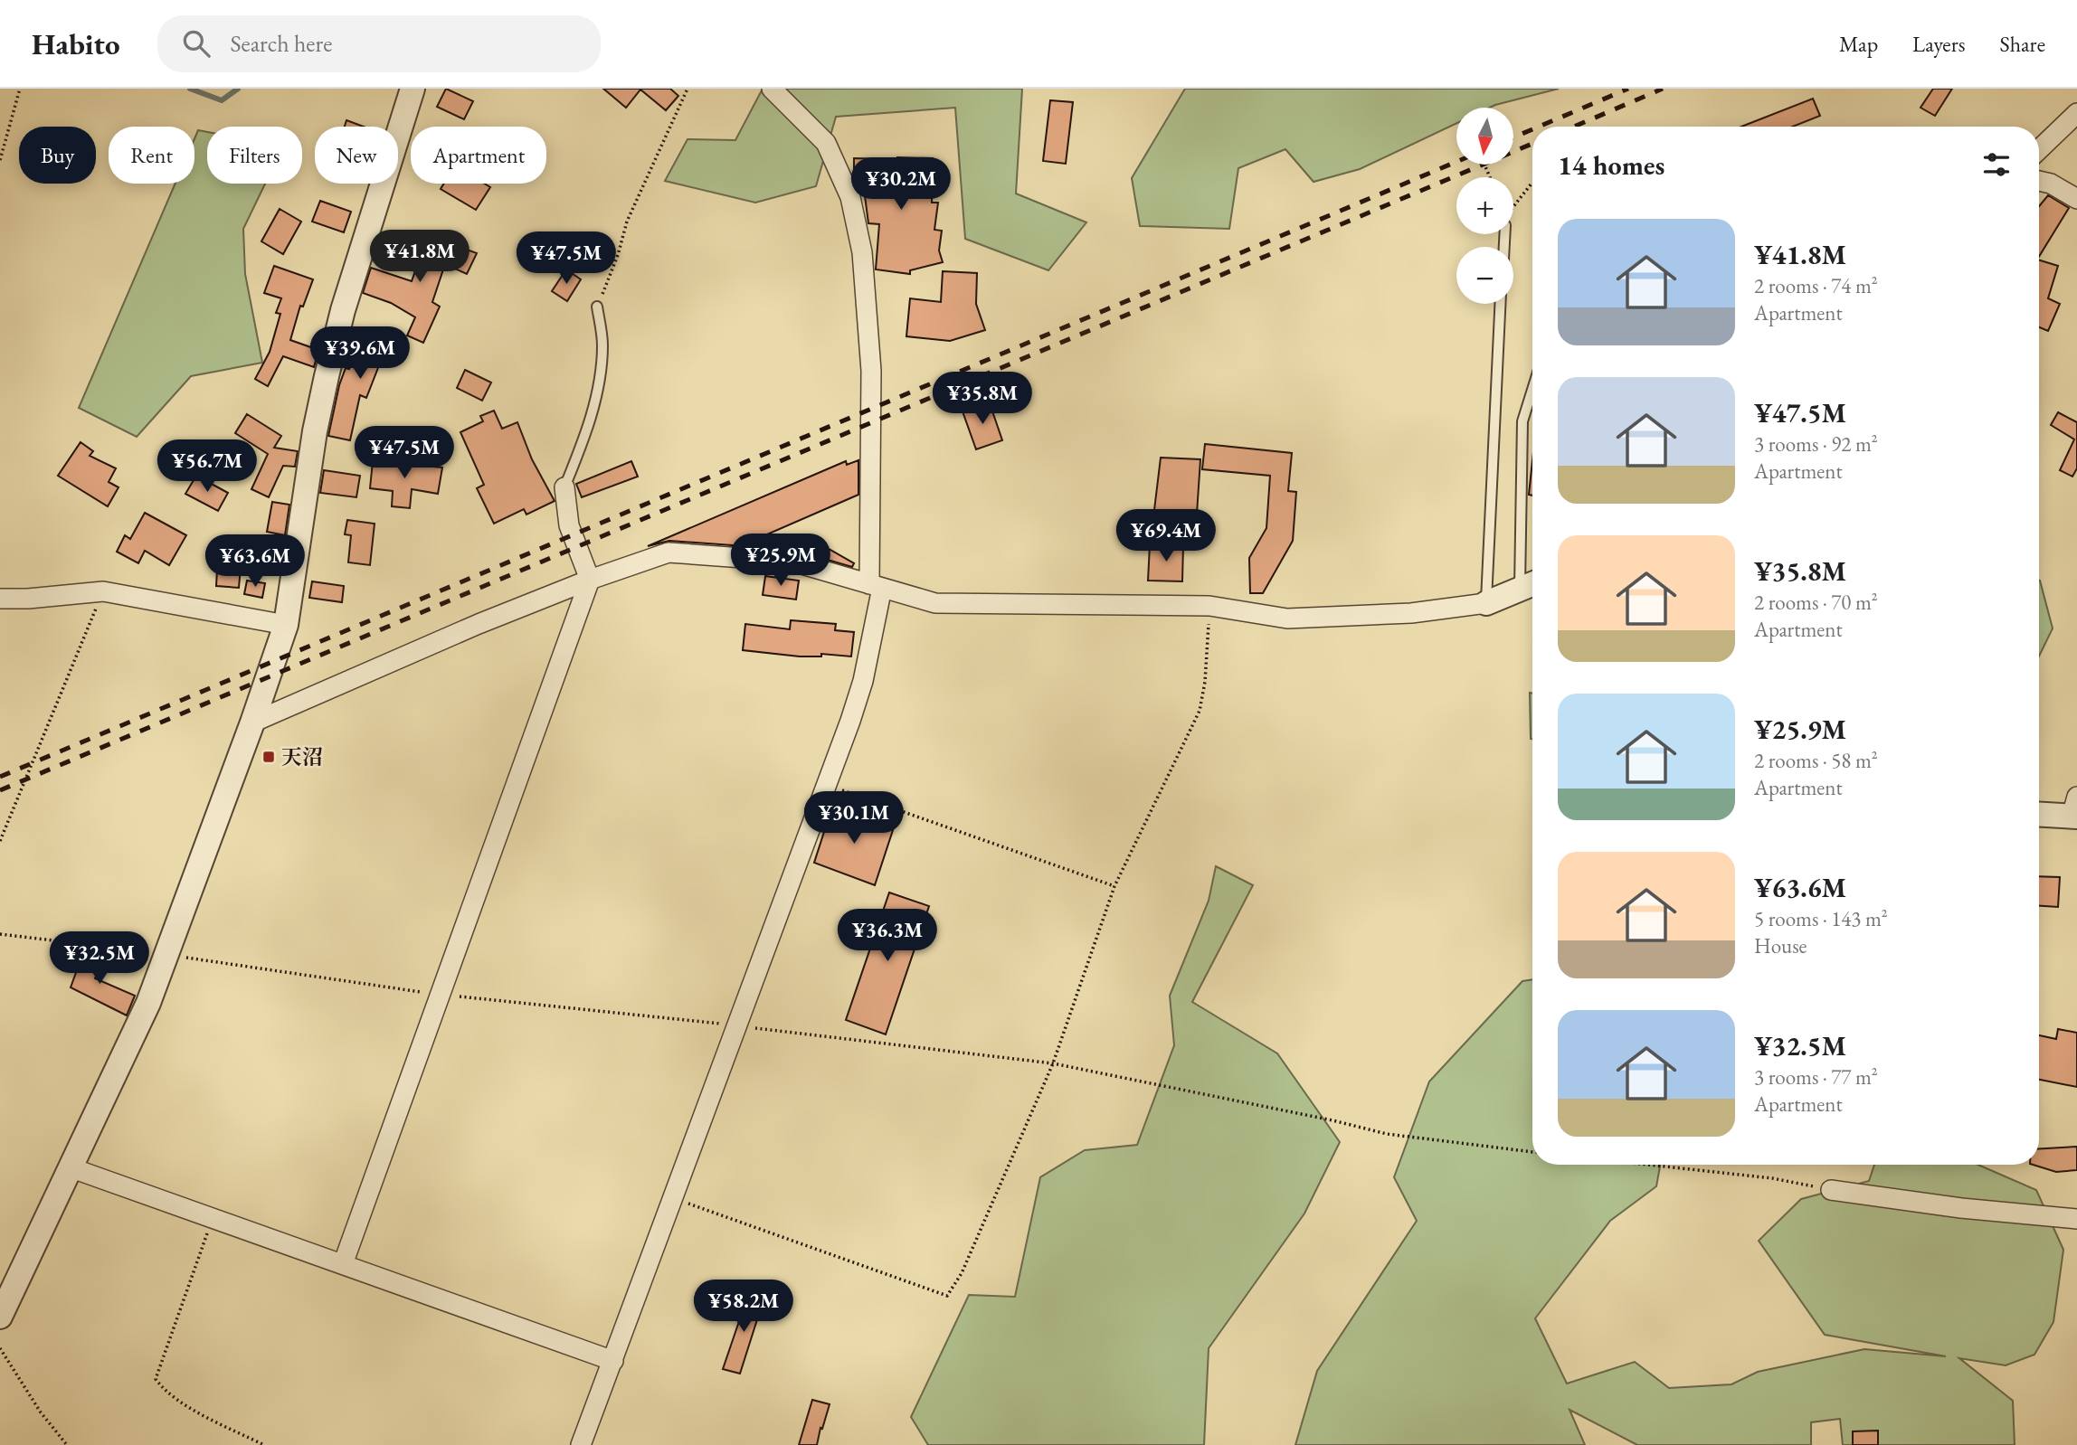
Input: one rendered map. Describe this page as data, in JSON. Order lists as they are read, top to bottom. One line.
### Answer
{"places":{"transit":["天沼"]},"north":"bottom","page":{"header":"Habito","search":"Search here","nav":["Map","Layers","Share"],"map_buttons":["+","−"],"chip":["Buy","Rent","Filters","New","Apartment"],"heading":"14 homes","price":["¥30.2M","¥41.8M","¥47.5M","¥39.6M","¥35.8M","¥47.5M","¥56.7M","¥69.4M","¥25.9M","¥63.6M","¥30.1M","¥36.3M","¥32.5M","¥58.2M"],"list":[{"name":"¥41.8M","note":"2 rooms · 74 m² · Apartment"},{"name":"¥47.5M","note":"3 rooms · 92 m² · Apartment"},{"name":"¥35.8M","note":"2 rooms · 70 m² · Apartment"},{"name":"¥25.9M","note":"2 rooms · 58 m² · Apartment"},{"name":"¥63.6M","note":"5 rooms · 143 m² · House"},{"name":"¥32.5M","note":"3 rooms · 77 m² · Apartment"}]}}
